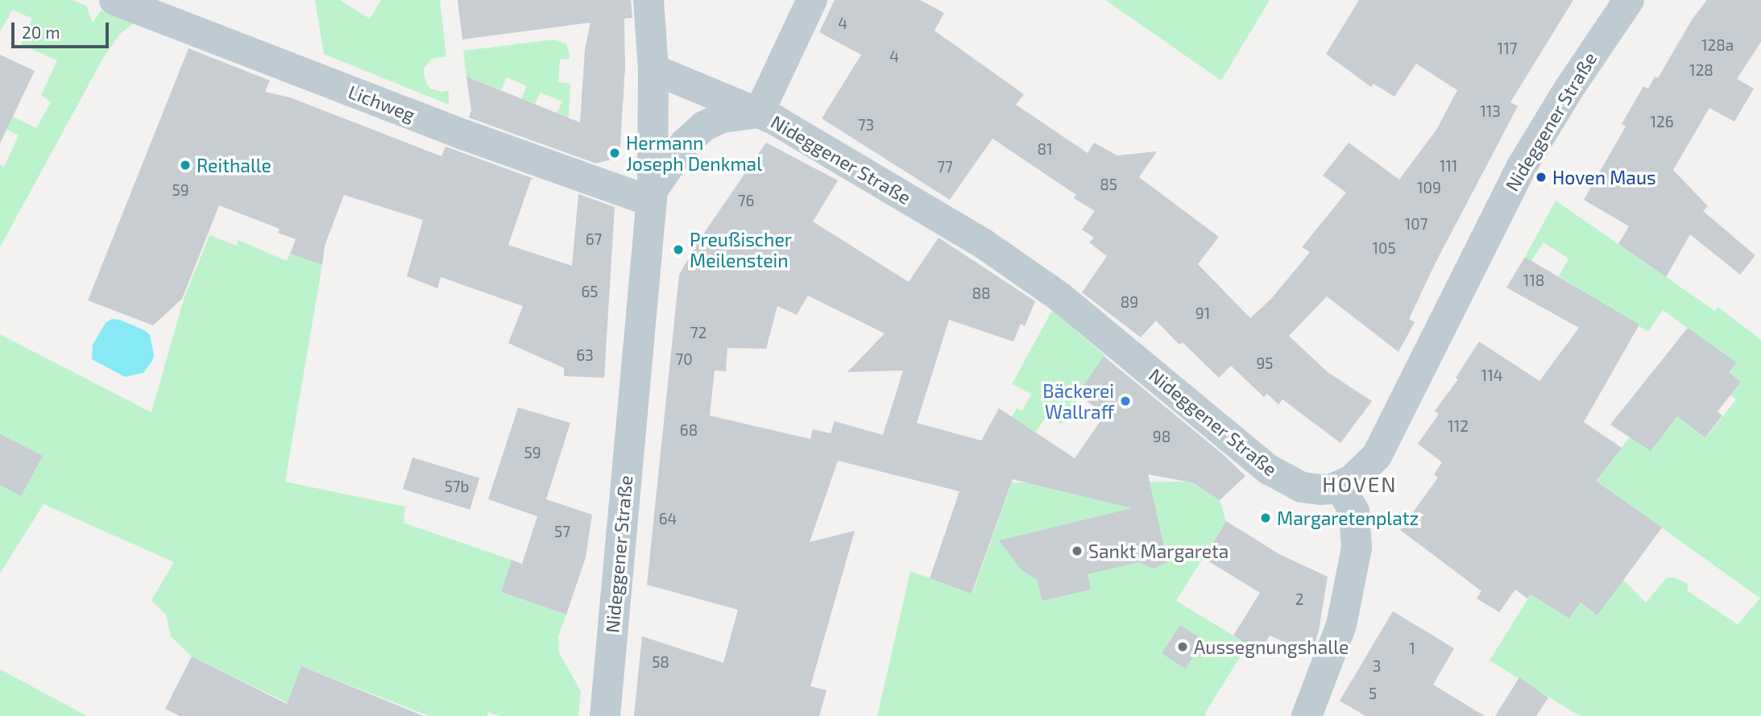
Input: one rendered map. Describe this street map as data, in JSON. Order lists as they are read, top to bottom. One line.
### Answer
{"streets":{"street":["Lichweg","Nideggener Straße"]},"crossings":[["Lichweg","Nideggener Straße"]],"districts":["HOVEN"],"places":["Hermann Joseph Denkmal","Reithalle","Hoven Maus","Preußischer Meilenstein","Bäckerei Wallraff","Margaretenplatz","Sankt Margareta","Aussegnungshalle"],"house_numbers":["4","128a","117","4","128","113","126","73","81","111","77","85","109","59","76","107","67","105","118","65","88","89","91","72","63","70","95","114","112","68","98","59","57b","64","57","2","1","58","3","5"],"scale_bar":"20 m"}
